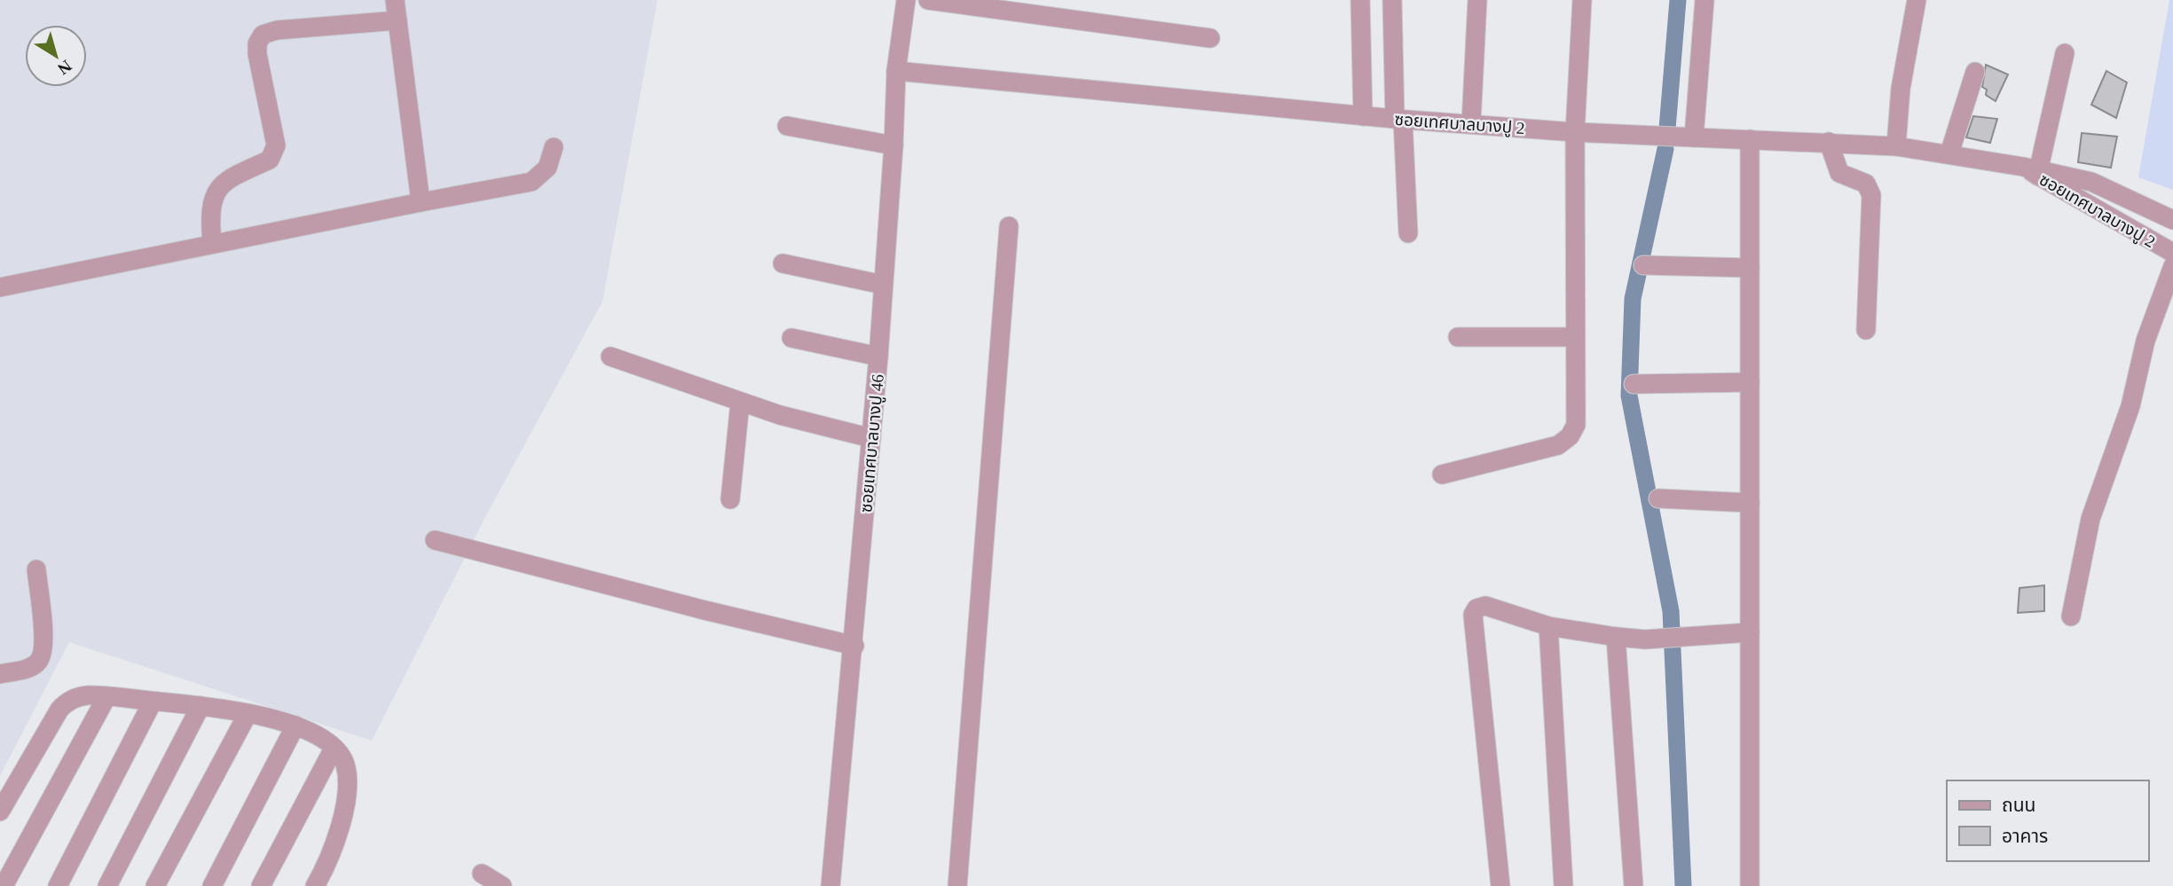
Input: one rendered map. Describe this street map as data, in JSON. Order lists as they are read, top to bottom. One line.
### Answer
{"streets":{"street":["ซอยเทศบาลบางปู 2","ซอยเทศบาลบางปู 46"]},"crossings":[["ซอยเทศบาลบางปู 2","ซอยเทศบาลบางปู 46"]],"legend":["ถนน","อาคาร"],"north":"bottom right"}
